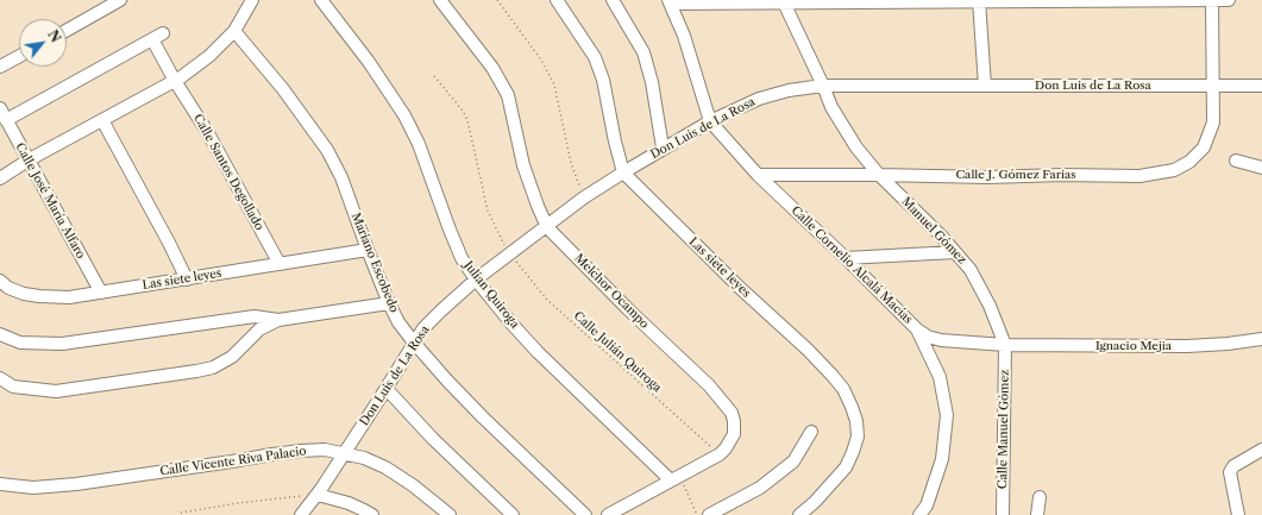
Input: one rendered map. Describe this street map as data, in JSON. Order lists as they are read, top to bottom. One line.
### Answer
{"streets":{"street":["Don Luis de La Rosa","Calle Santos Degollado","Calle J. Gómez Farias","Calle José María Alfaro","Manuel Gómez","Mariano Escobedo","Calle Cornelio Alcalá Macías","Las siete leyes","Melchor Ocampo","Julian Quiroga","Ignacio Mejia","Calle Manuel Gómez","Calle Vicente Riva Palacio"],"path":["Calle Julián Quiroga"]},"crossings":[["Don Luis de La Rosa","Calle J. Gómez Farias"],["Don Luis de La Rosa","Manuel Gómez"],["Don Luis de La Rosa","Mariano Escobedo"],["Don Luis de La Rosa","Calle Cornelio Alcalá Macías"],["Don Luis de La Rosa","Las siete leyes"],["Don Luis de La Rosa","Melchor Ocampo"],["Don Luis de La Rosa","Julian Quiroga"],["Don Luis de La Rosa","Calle Julián Quiroga"],["Don Luis de La Rosa","Calle Vicente Riva Palacio"],["Calle Santos Degollado","Calle José María Alfaro"],["Calle Santos Degollado","Las siete leyes"],["Calle J. Gómez Farias","Manuel Gómez"],["Calle J. Gómez Farias","Calle Cornelio Alcalá Macías"],["Calle José María Alfaro","Las siete leyes"],["Manuel Gómez","Ignacio Mejia"],["Manuel Gómez","Calle Manuel Gómez"],["Mariano Escobedo","Las siete leyes"],["Calle Cornelio Alcalá Macías","Ignacio Mejia"],["Melchor Ocampo","Julian Quiroga"],["Melchor Ocampo","Calle Julián Quiroga"],["Ignacio Mejia","Calle Manuel Gómez"]],"north":"top right"}
